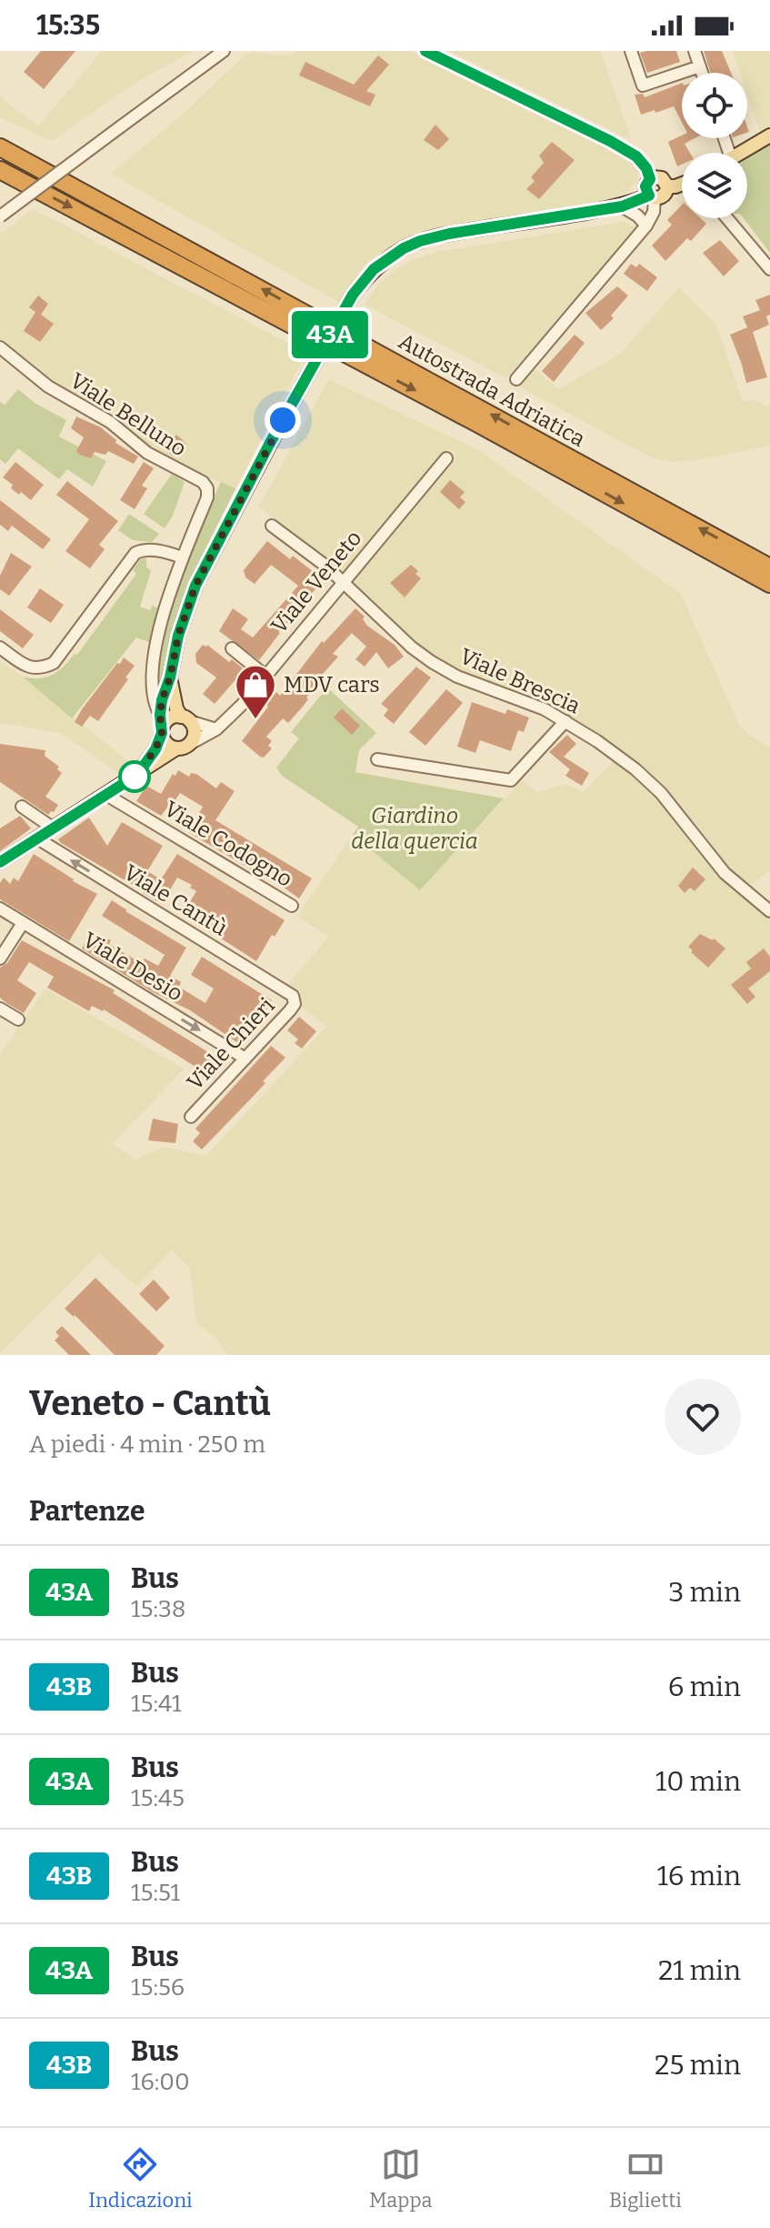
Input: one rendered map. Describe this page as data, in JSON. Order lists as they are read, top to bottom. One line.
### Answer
{"streets":{"highway":["Autostrada Adriatica"],"main road":["Viale Veneto"],"street":["Viale Belluno","Viale Brescia","Viale Codogno","Viale Cantù","Viale Desio","Viale Chieri"]},"crossings":[["Viale Belluno","Viale Veneto"],["Viale Veneto","Viale Brescia"],["Viale Veneto","Viale Codogno"],["Viale Veneto","Viale Cantù"],["Viale Cantù","Viale Chieri"],["Viale Desio","Viale Chieri"]],"one_way":["Viale Cantù","Viale Desio"],"parks":["Giardino della quercia"],"places":{"shop":["MDV cars"]},"lines":["bus line 43A"],"page":{"status":"15:35","on_map":"43A","heading":[["Veneto - Cantù","A piedi · 4 min · 250 m"],"Partenze"],"list":[{"mark":"43A","name":"Bus","note":"15:38","value":"3 min"},{"mark":"43B","name":"Bus","note":"15:41","value":"6 min"},{"mark":"43A","name":"Bus","note":"15:45","value":"10 min"},{"mark":"43B","name":"Bus","note":"15:51","value":"16 min"},{"mark":"43A","name":"Bus","note":"15:56","value":"21 min"},{"mark":"43B","name":"Bus","note":"16:00","value":"25 min"}],"tabs":["Indicazioni","Mappa","Biglietti"]}}
